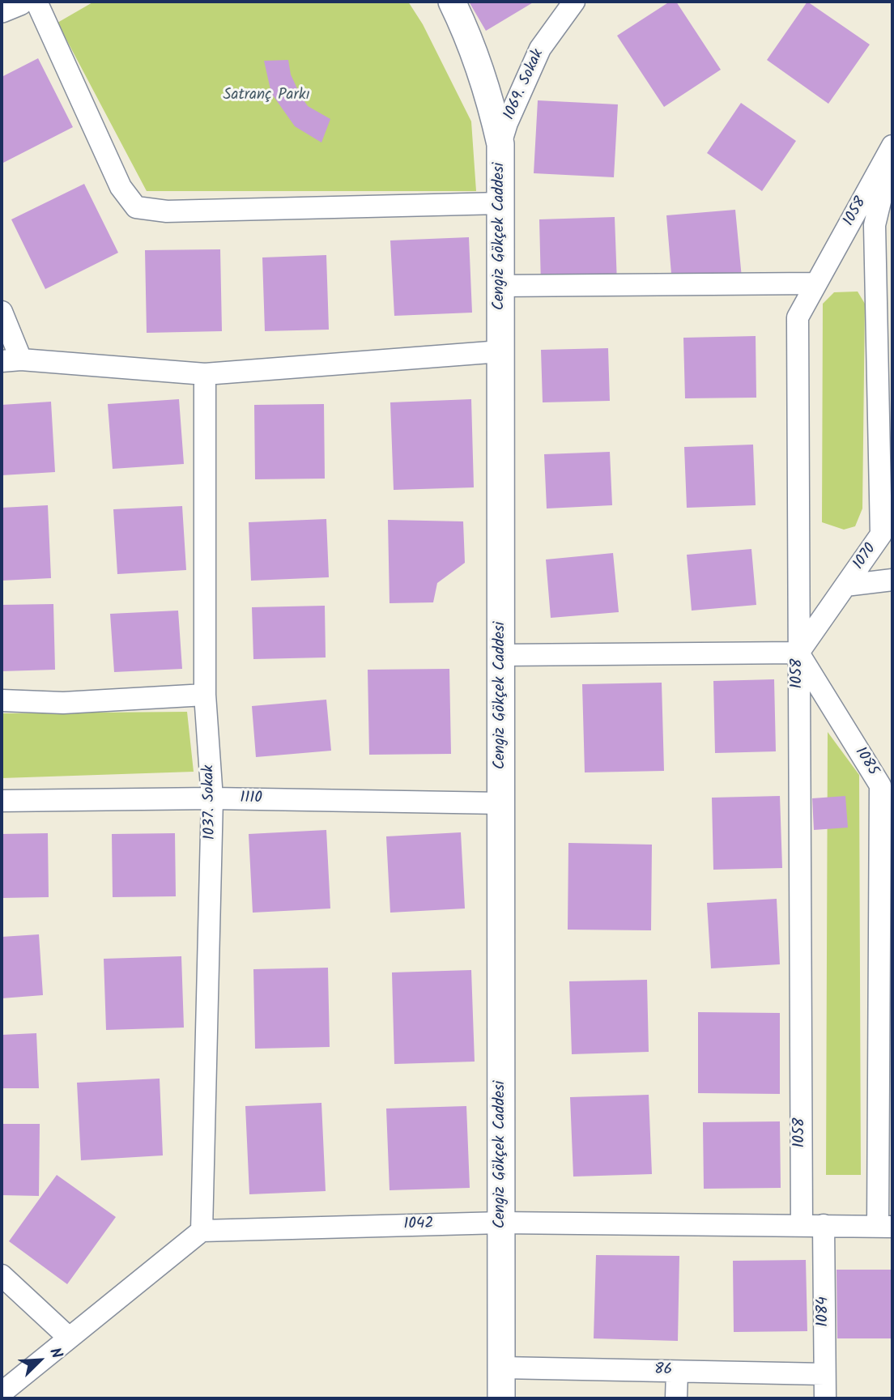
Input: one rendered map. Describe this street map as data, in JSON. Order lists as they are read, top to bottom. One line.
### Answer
{"streets":{"street":["1069. Sokak","1058","Cengiz Gökçek Caddesi","1070","1085","1110","1037. Sokak","1042","1084","86"]},"crossings":[["1069. Sokak","Cengiz Gökçek Caddesi"],["1058","1070"],["1058","1085"],["1058","1042"],["Cengiz Gökçek Caddesi","1110"],["Cengiz Gökçek Caddesi","1042"],["Cengiz Gökçek Caddesi","86"],["1070","1085"],["1085","1042"],["1110","1037. Sokak"],["1037. Sokak","1042"],["1042","1084"],["1084","86"]],"parks":["Satranç Parkı"],"north":"top right"}
